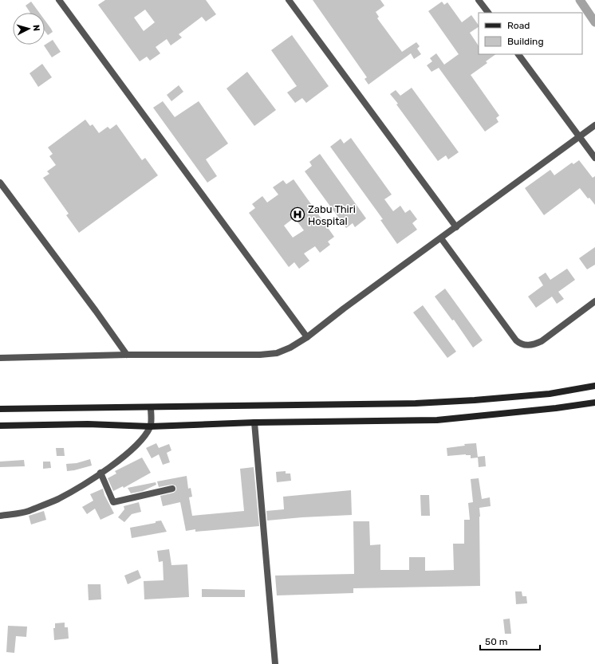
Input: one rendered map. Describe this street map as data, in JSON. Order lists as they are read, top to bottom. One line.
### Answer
{"places":{"hospital":["Zabu Thiri Hospital"]},"legend":["Road","Building"],"scale_bar":"50 m","north":"right"}
